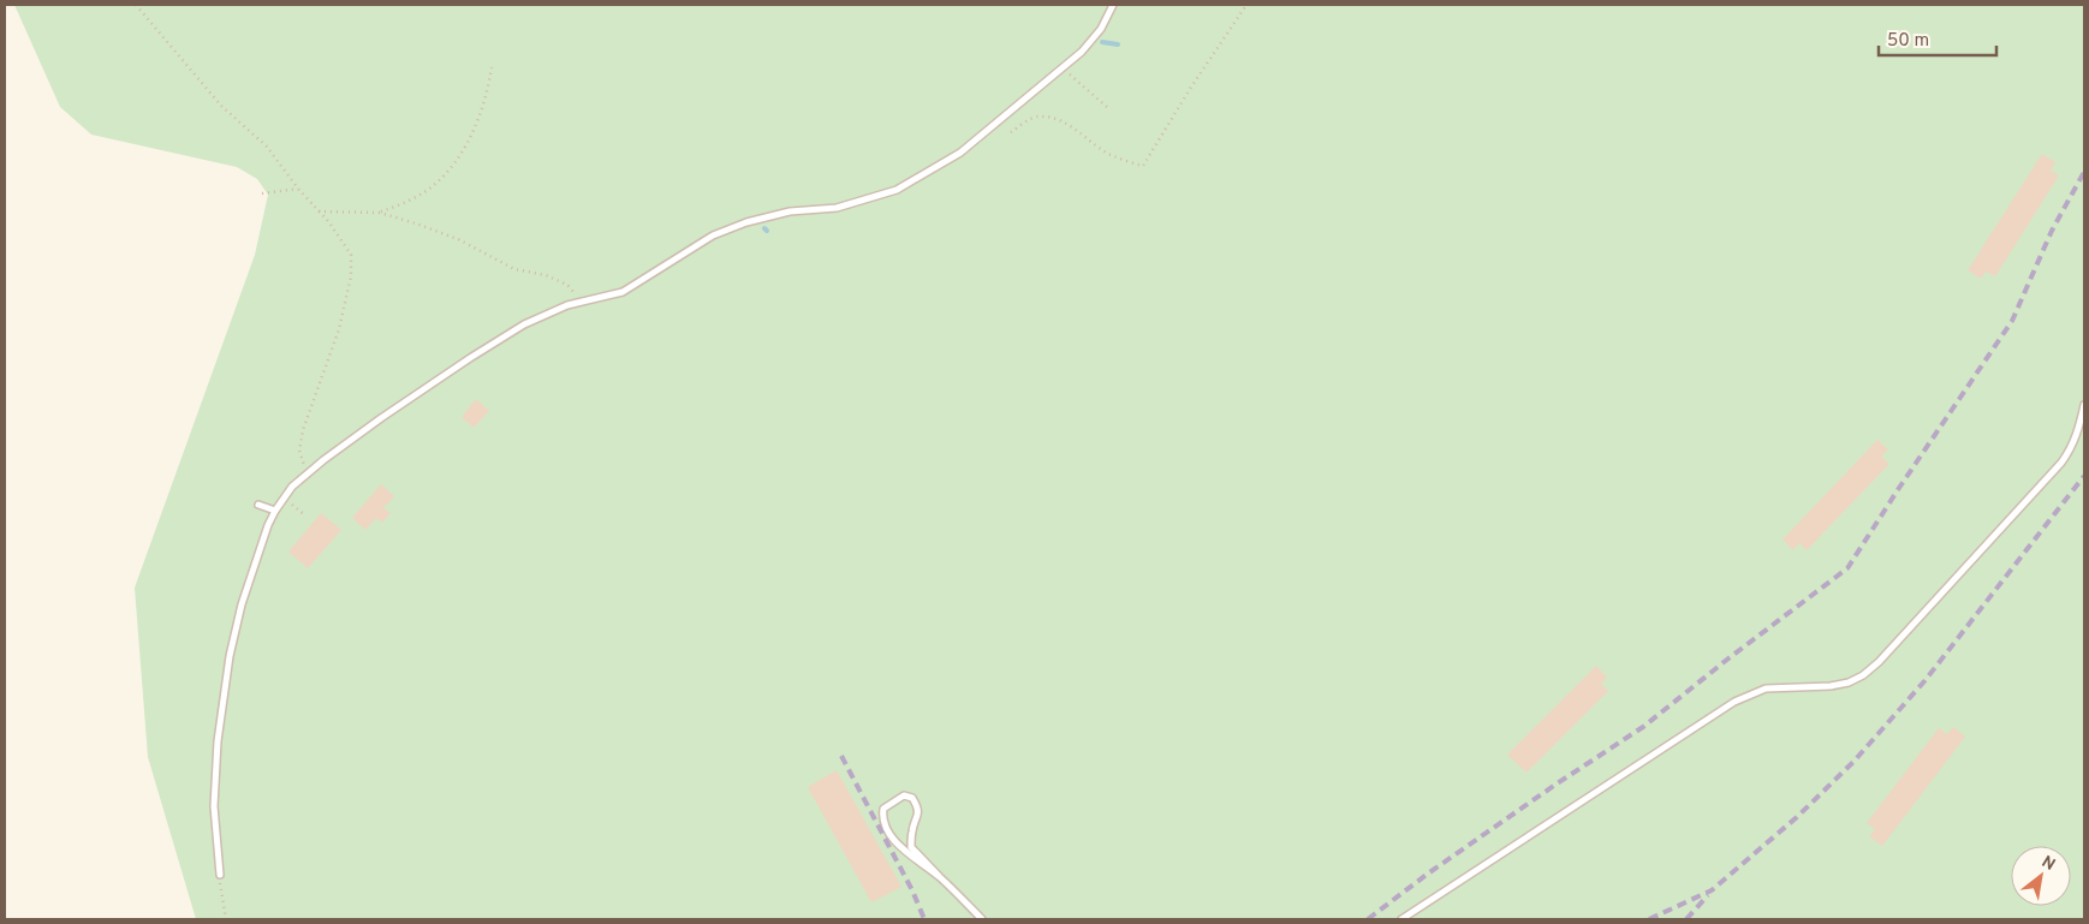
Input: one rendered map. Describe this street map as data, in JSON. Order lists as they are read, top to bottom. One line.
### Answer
{"scale_bar":"50 m","north":"top right"}
